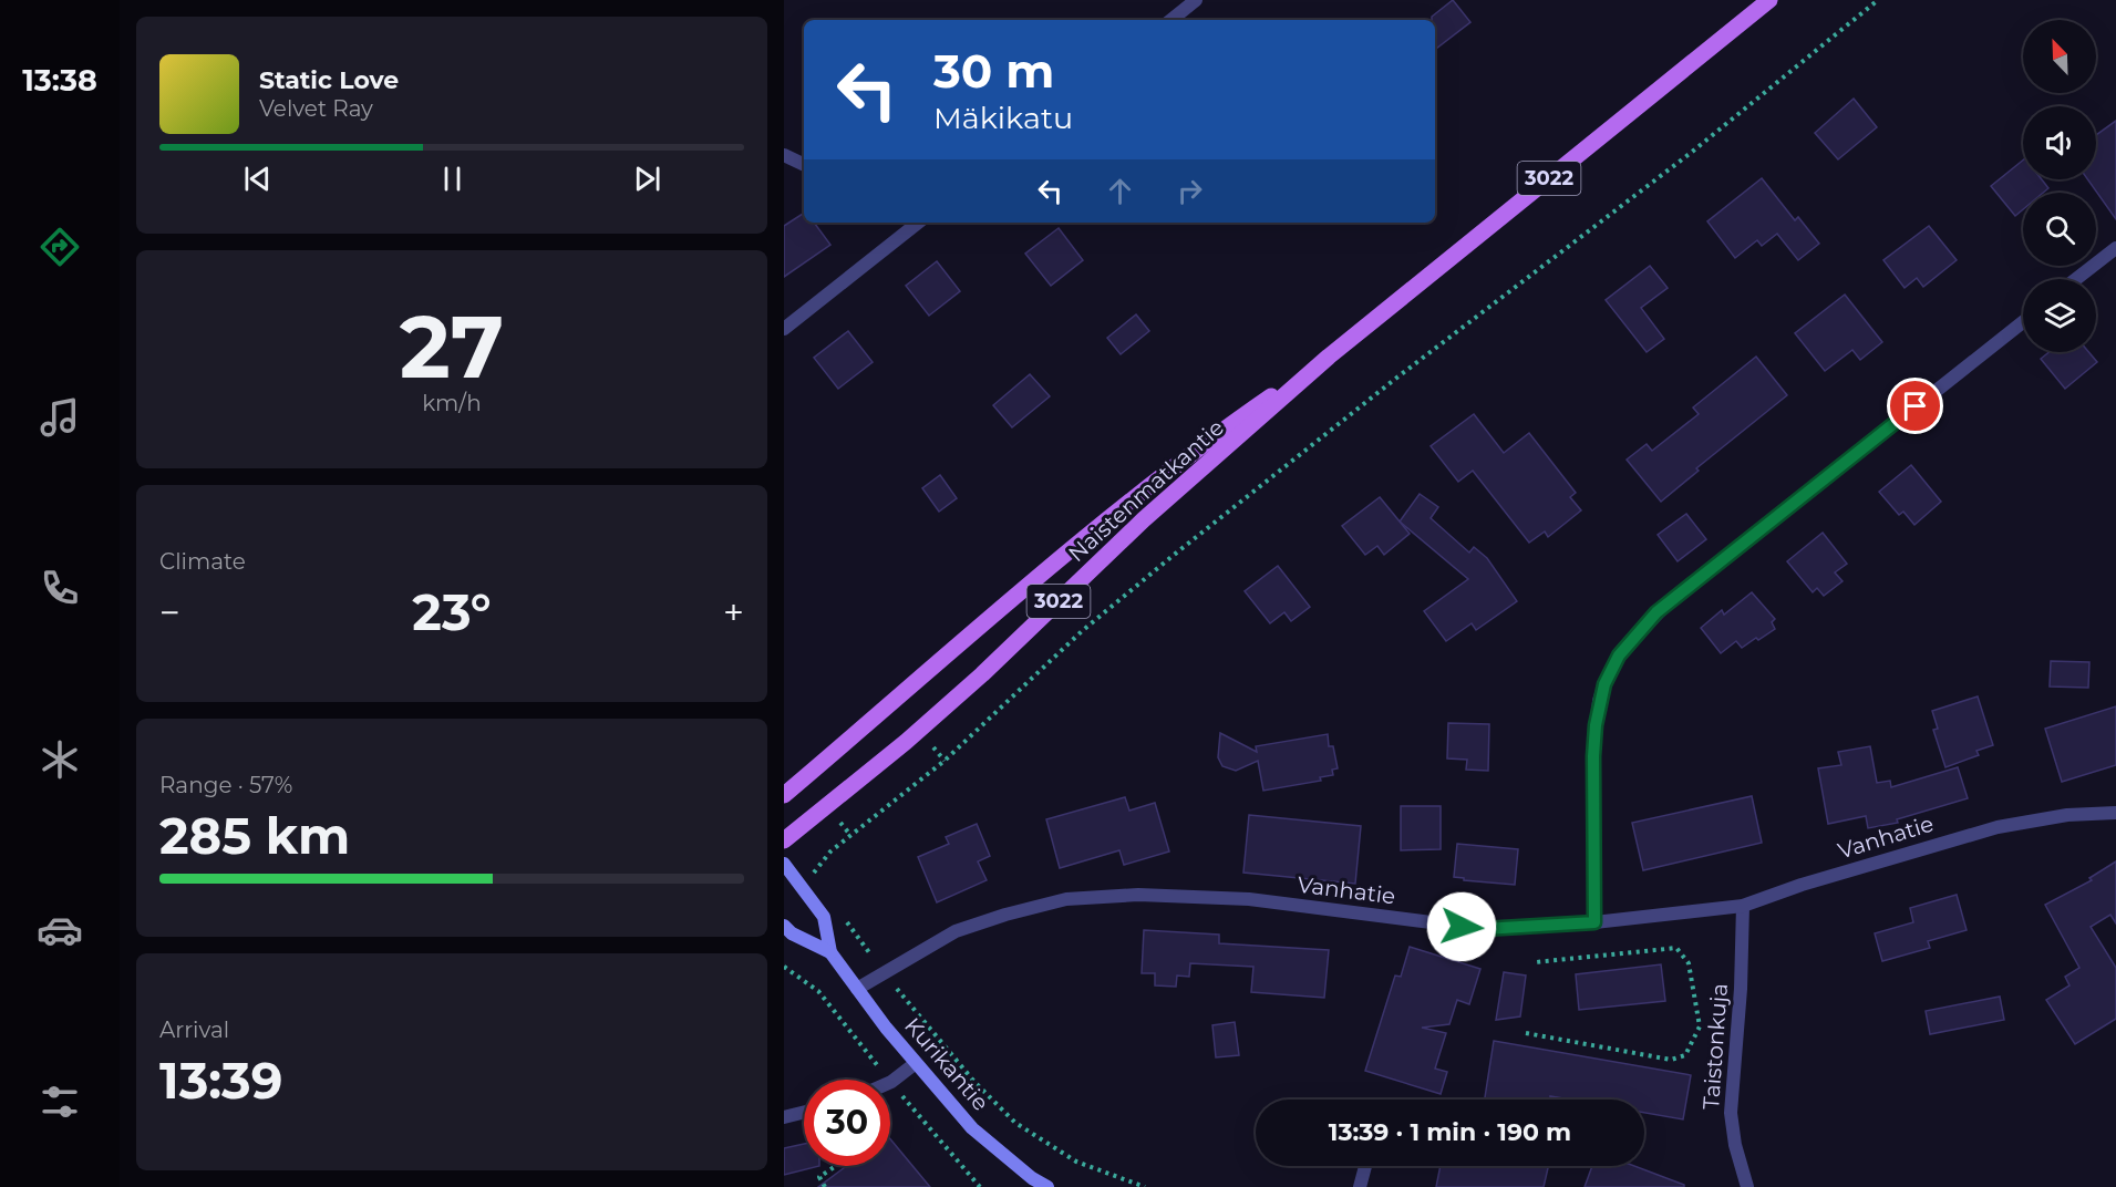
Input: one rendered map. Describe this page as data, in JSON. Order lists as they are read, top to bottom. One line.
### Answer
{"streets":{"main road":["3022","Naistenmatkantie","Kurikantie"],"street":["Vanhatie","Taistonkuja"]},"crossings":[["Vanhatie","Taistonkuja"],["Vanhatie","Kurikantie"]],"north":"top left","page":{"tabs":"13:38","turn":["30 m","Mäkikatu"],"song":["Static Love","Velvet Ray"],"tile":[["27","km/h"],"Climate",["Range · 57%","285 km"],["Arrival","13:39"]],"heat":["−","23°","+"],"limit":"30","trip":"13:39 · 1 min · 190 m"}}
